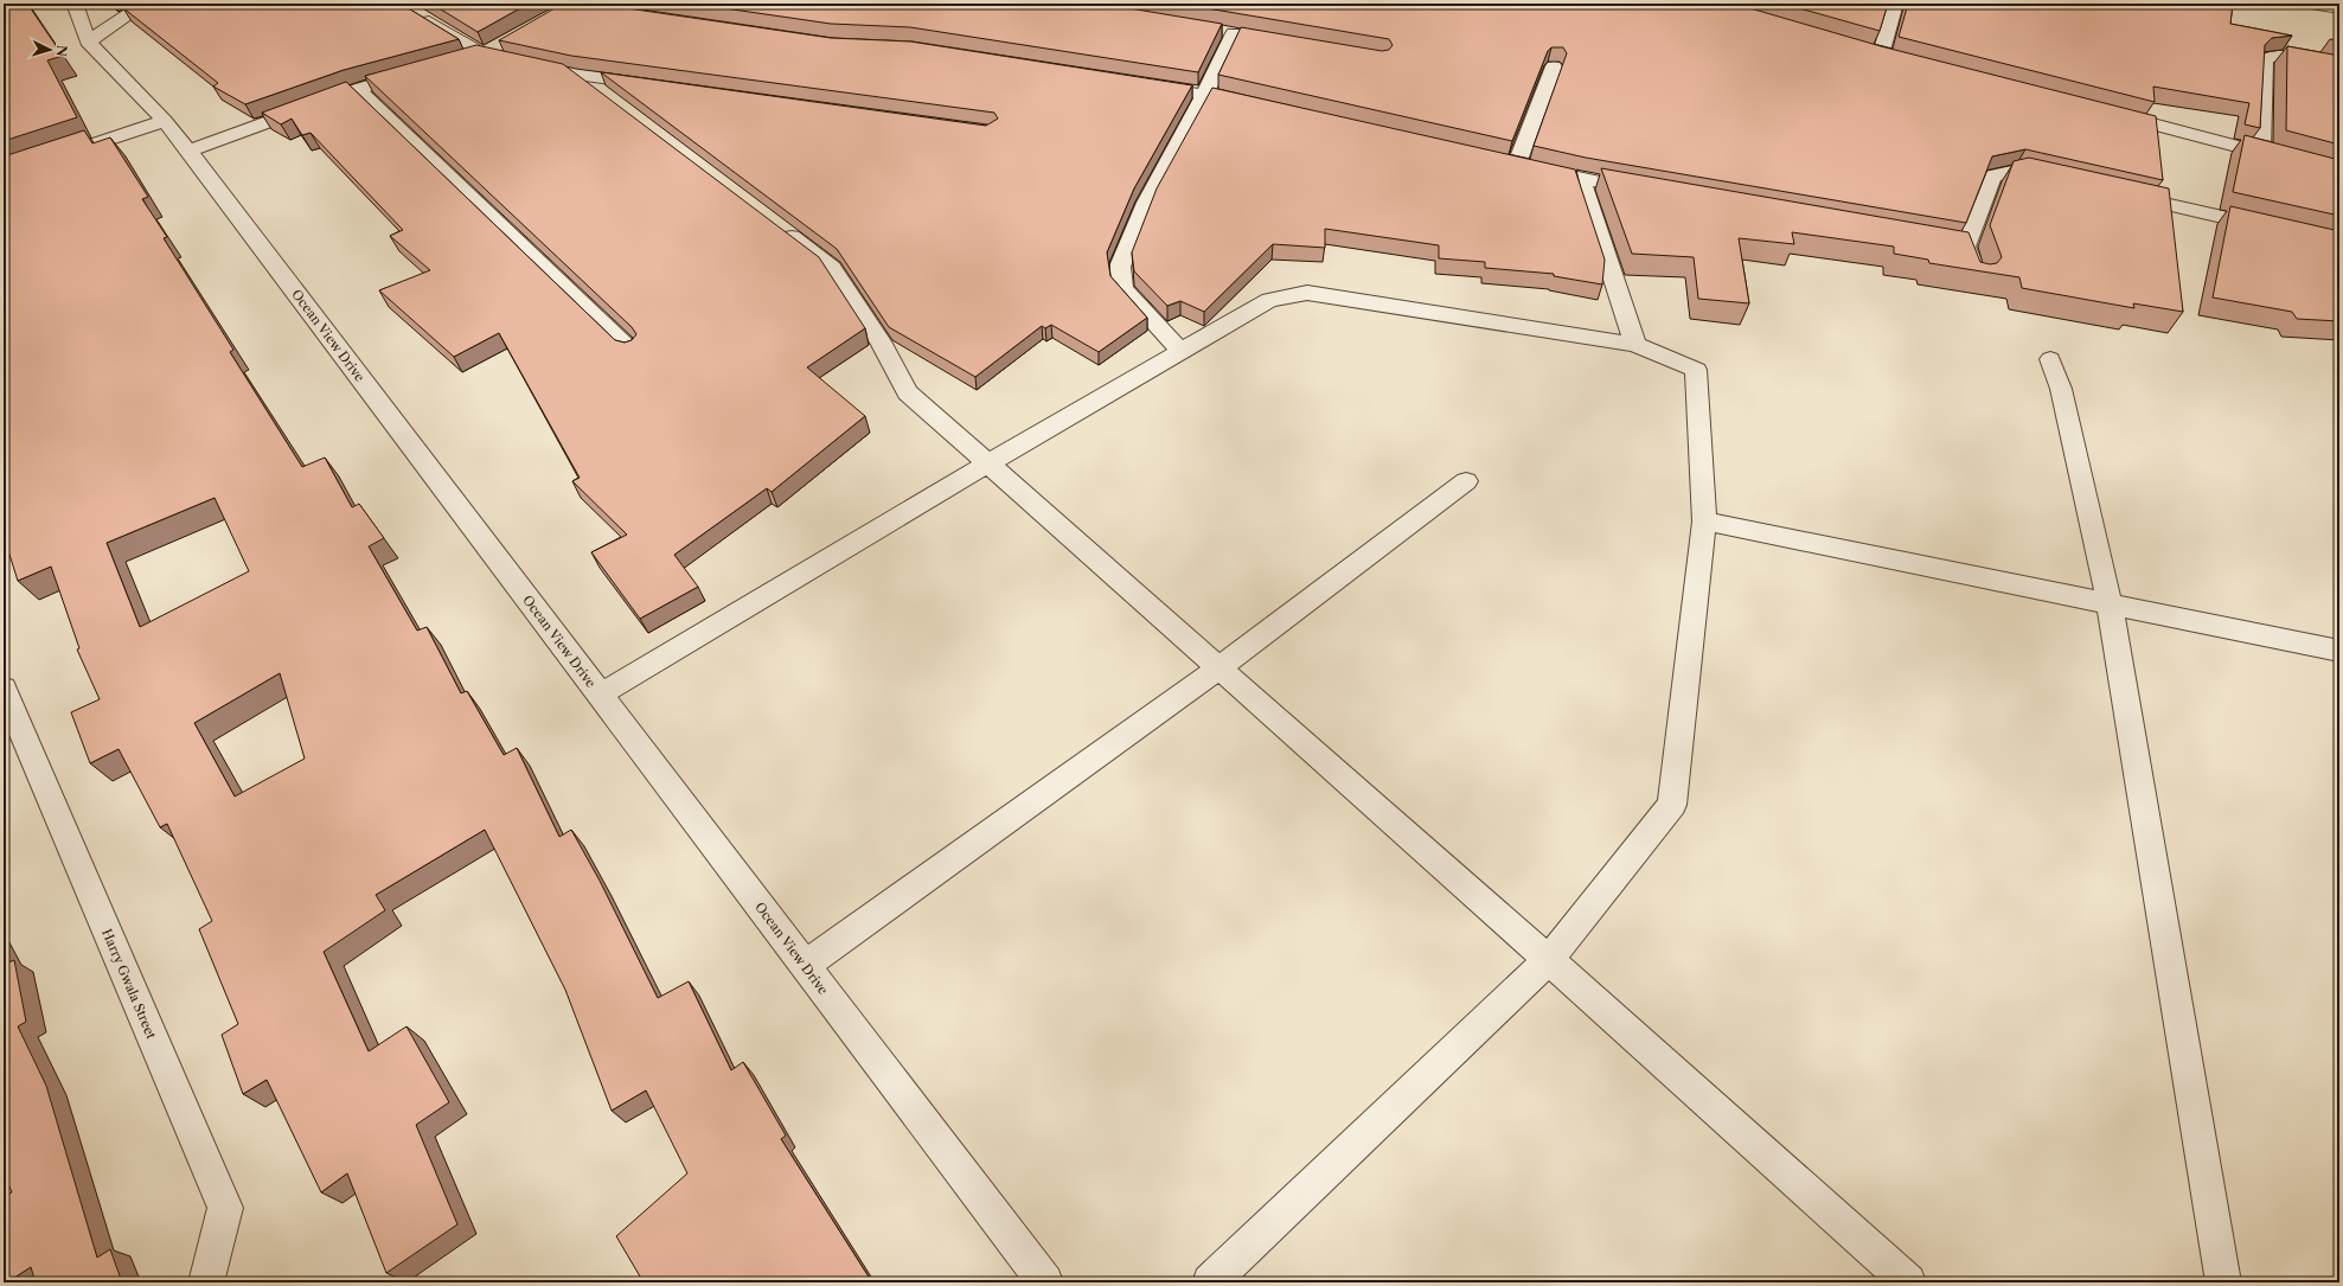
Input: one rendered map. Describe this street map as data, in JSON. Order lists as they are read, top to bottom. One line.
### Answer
{"streets":{"street":["Ocean View Drive","Harry Gwala Street"]},"north":"right"}
